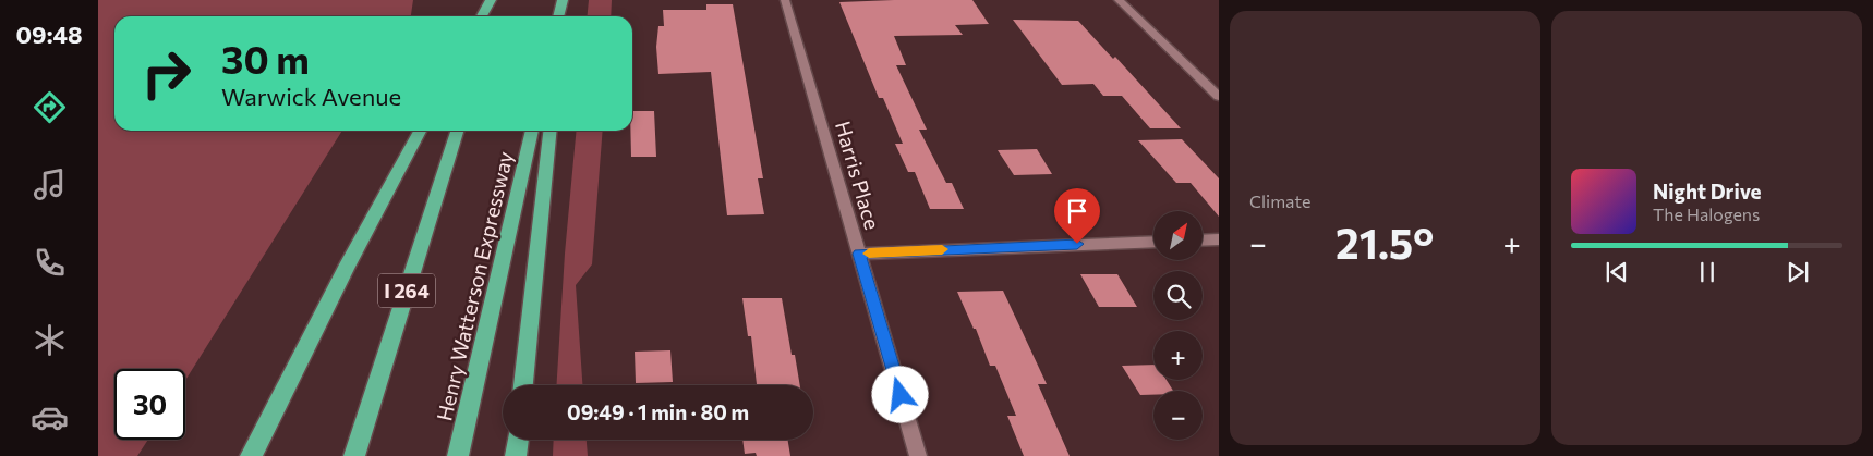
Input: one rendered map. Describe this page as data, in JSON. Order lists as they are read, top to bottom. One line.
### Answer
{"streets":{"highway":["Henry Watterson Expressway","I 264"],"street":["Harris Place"]},"north":"top right","page":{"tabs":"09:48","tile":"Climate","turn":["30 m","Warwick Avenue"],"song":["Night Drive","The Halogens"],"map_buttons":["+","−"],"heat":["−","21.5°","+"],"limit":"30","trip":"09:49 · 1 min · 80 m"}}
